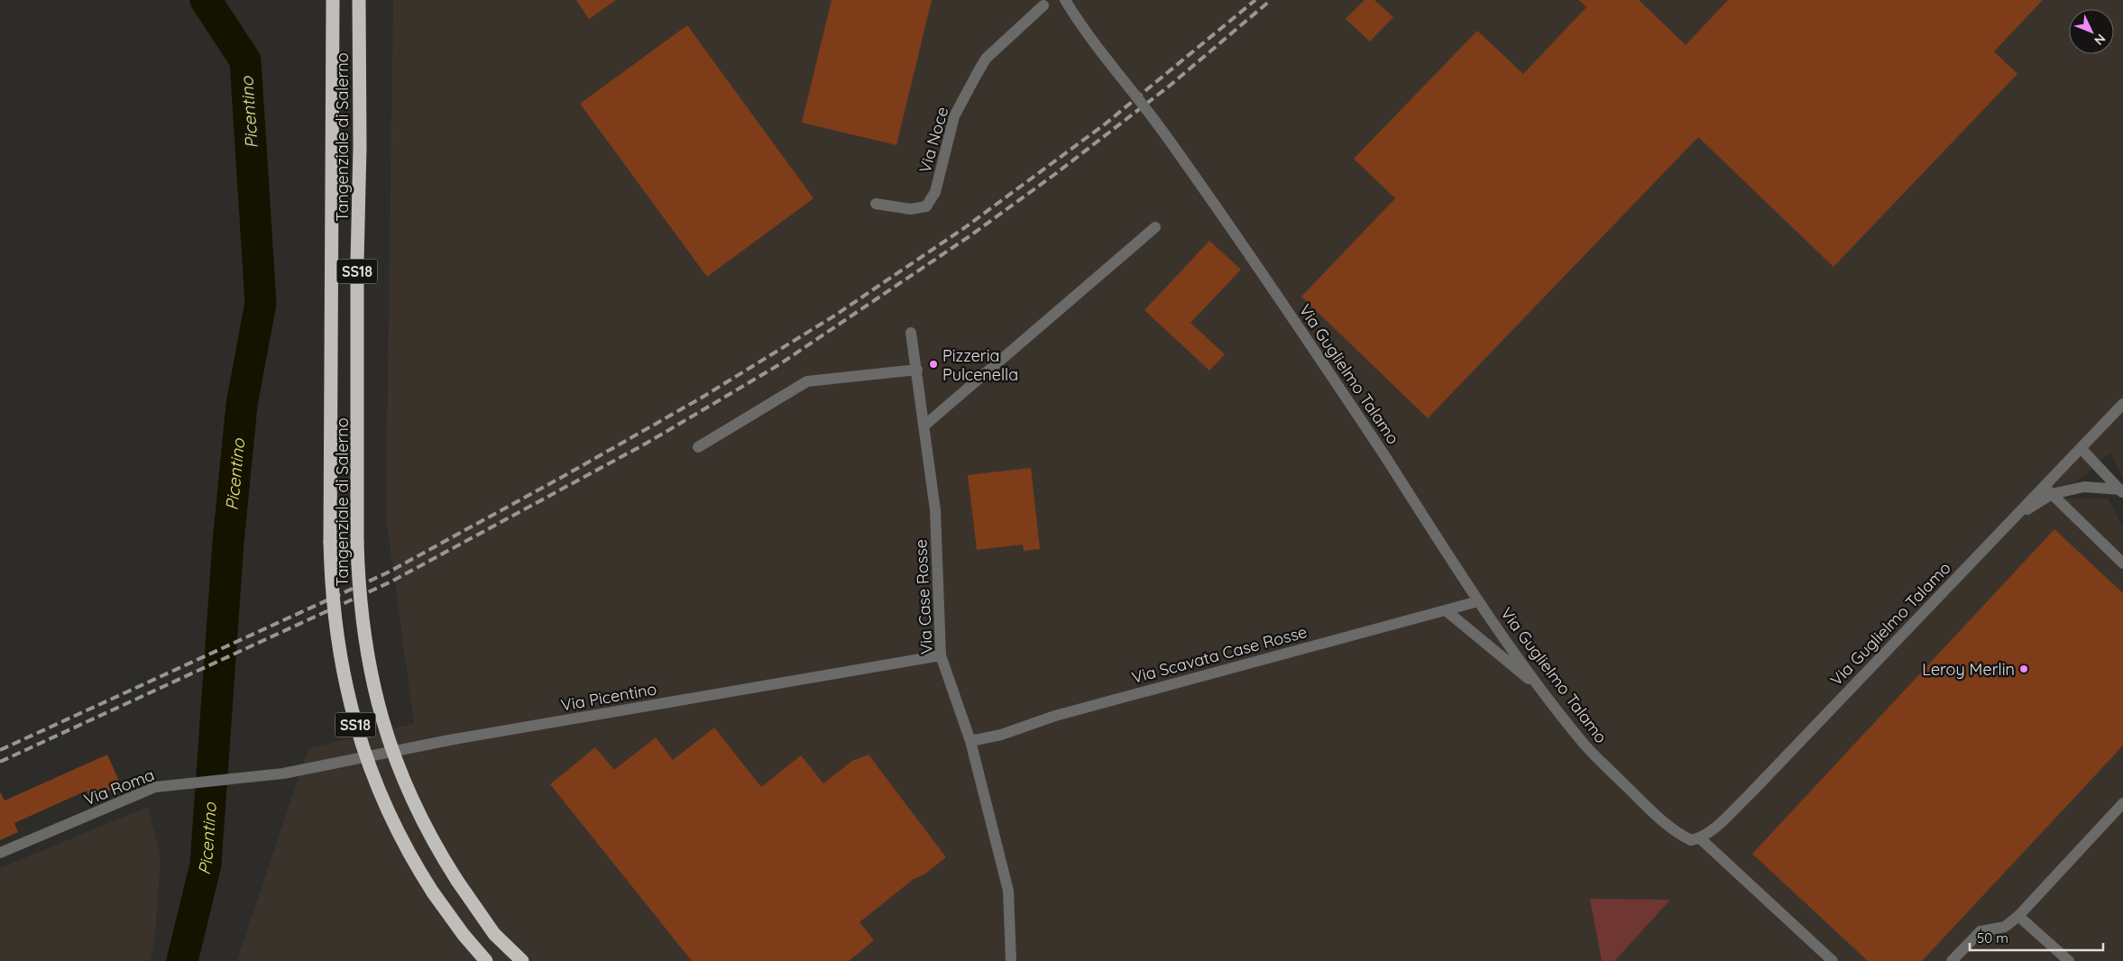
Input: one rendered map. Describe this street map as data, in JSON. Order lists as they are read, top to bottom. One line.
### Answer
{"streets":{"highway":["Tangenziale di Salerno","SS18"],"street":["Via Noce","Via Guglielmo Talamo","Via Case Rosse","Via Scavata Case Rosse","Via Picentino","Via Roma"]},"crossings":[["Via Guglielmo Talamo","Via Scavata Case Rosse"],["Via Case Rosse","Via Scavata Case Rosse"],["Via Case Rosse","Via Picentino"],["Via Picentino","Via Roma"]],"water":["Picentino"],"places":["Pizzeria Pulcenella","Leroy Merlin"],"scale_bar":"50 m","north":"bottom right"}
